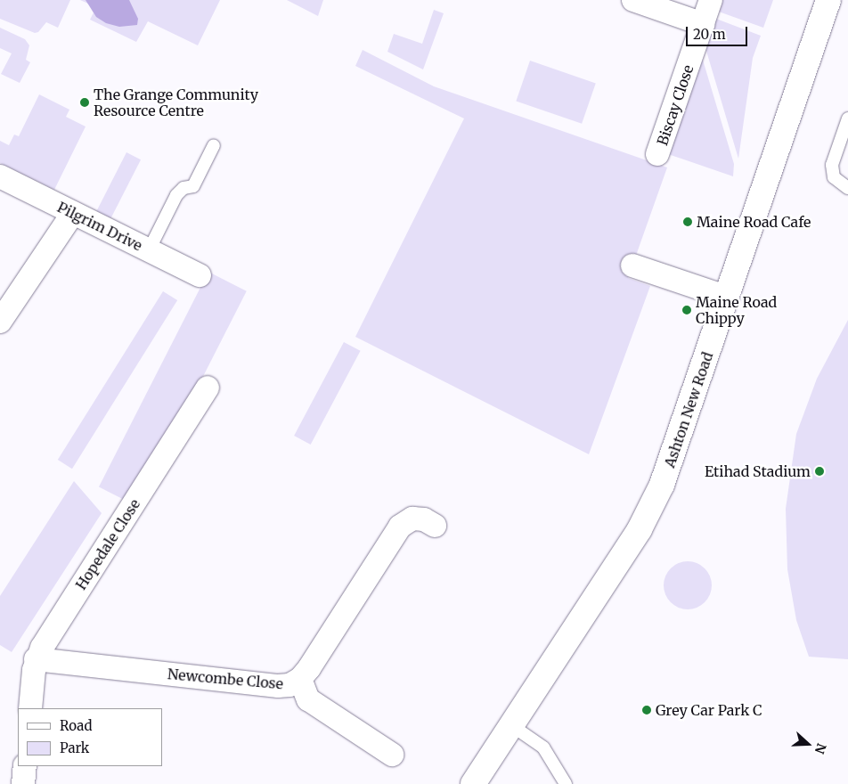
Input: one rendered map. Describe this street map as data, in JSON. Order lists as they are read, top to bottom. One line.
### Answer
{"streets":{"main road":["Ashton New Road"],"street":["Biscay Close","Pilgrim Drive","Hopedale Close","Newcombe Close"]},"crossings":[["Hopedale Close","Newcombe Close"]],"places":["The Grange Community Resource Centre","Maine Road Cafe","Maine Road Chippy","Etihad Stadium","Grey Car Park C"],"legend":["Road","Park"],"scale_bar":"20 m","north":"right"}
